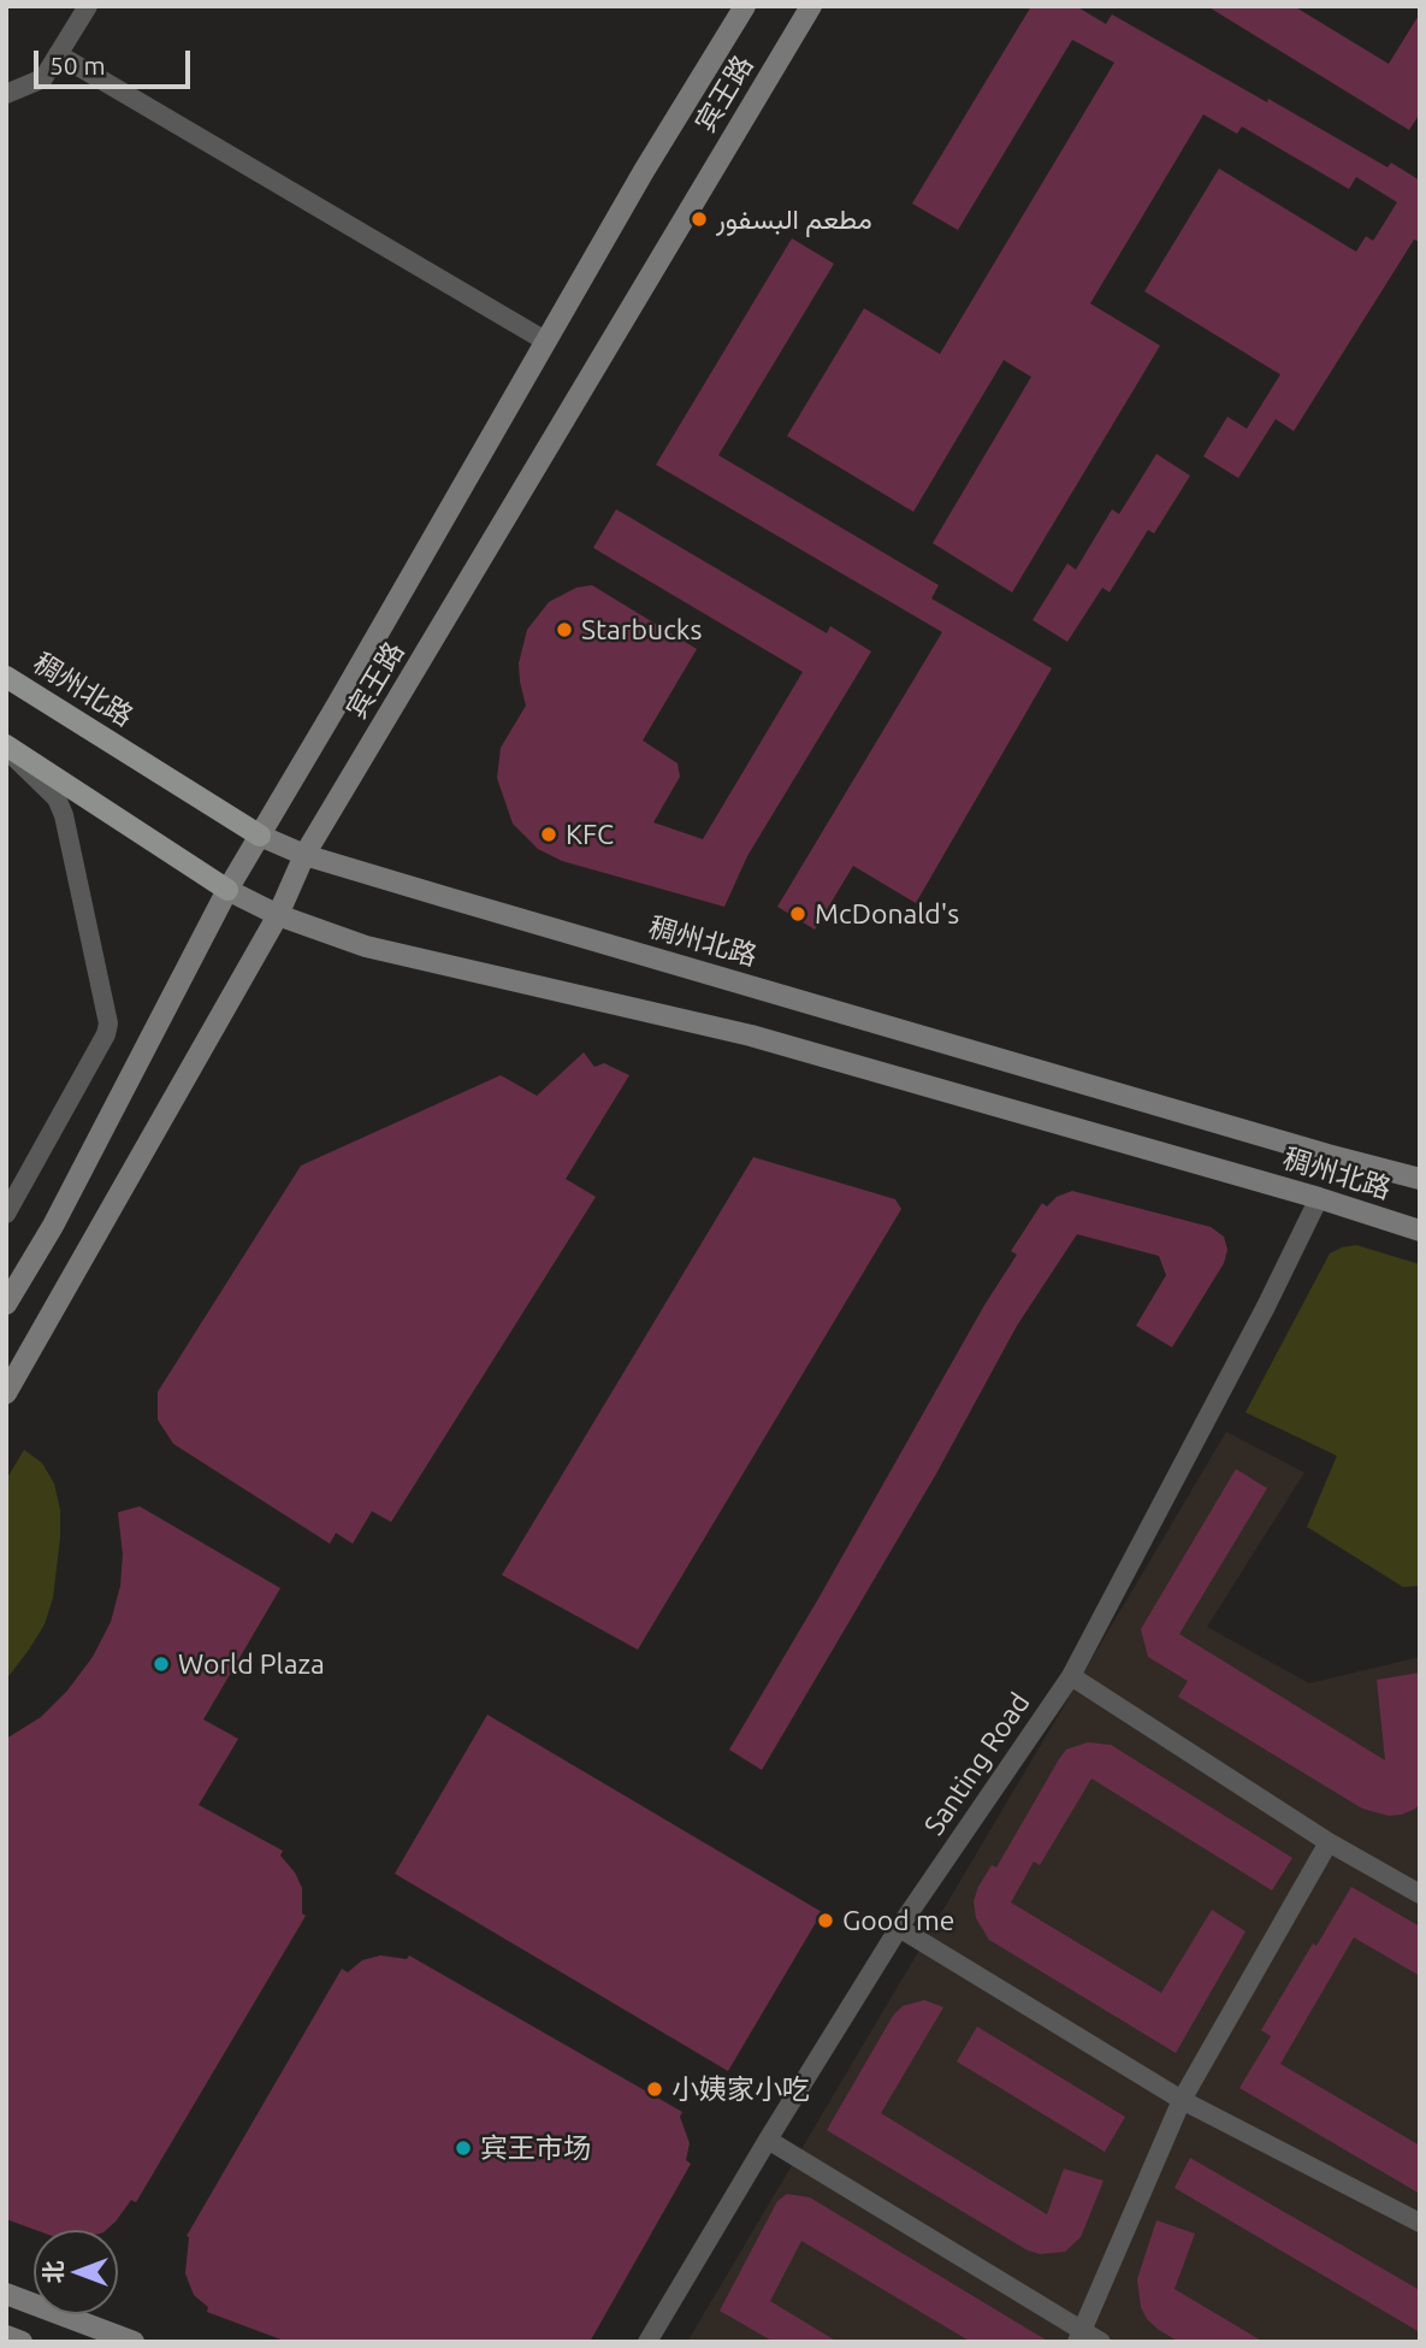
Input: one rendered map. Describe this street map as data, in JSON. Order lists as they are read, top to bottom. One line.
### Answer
{"streets":{"main road":["宾王路","稠州北路"],"street":["Santing Road"]},"crossings":[["宾王路","稠州北路"],["稠州北路","Santing Road"]],"places":["مطعم البسفور","Starbucks","KFC","McDonald's","World Plaza","Good me","小姨家小吃","宾王市场"],"scale_bar":"50 m","north":"left"}
